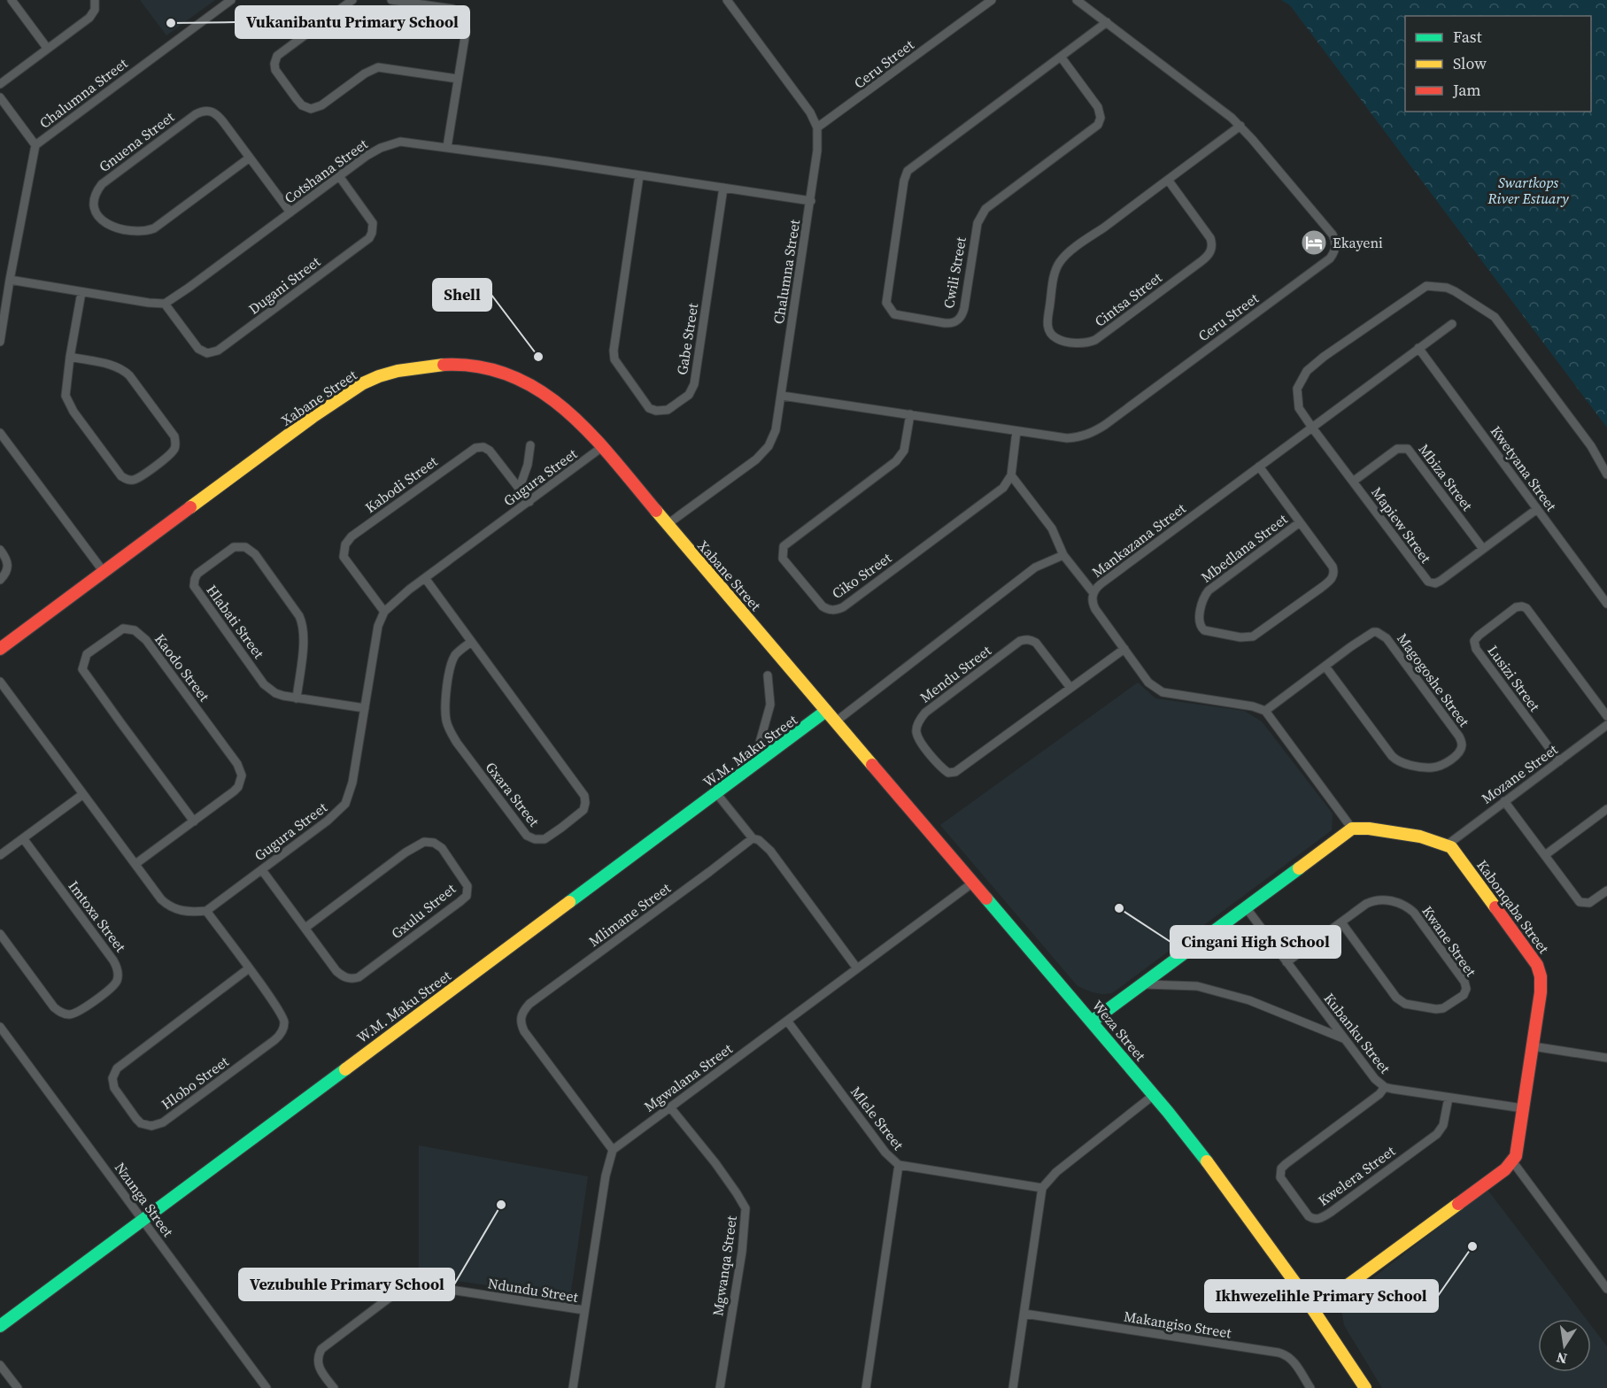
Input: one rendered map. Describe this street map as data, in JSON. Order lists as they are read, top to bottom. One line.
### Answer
{"streets":{"street":["Ceru Street","Chalumna Street","Gnuena Street","Cotshana Street","Cwili Street","Dugani Street","Cintsa Street","Gabe Street","Xabane Street","Kwetyana Street","Gugura Street","Mbiza Street","Kabodi Street","Mapiew Street","Mankazana Street","Mbedlana Street","Ciko Street","Hlabati Street","Kaodo Street","Mendu Street","Lusizi Street","Magogoshe Street","W.M. Maku Street","Mozane Street","Gxara Street","Kabonqaba Street","Gxulu Street","Mlimane Street","Imtoxa Street","Kwane Street","Weza Street","Kubanku Street","Mgwalana Street","Hlobo Street","Mlele Street","Kwelera Street","Nzunga Street","Mgwanqa Street","Ndundu Street","Makangiso Street"]},"crossings":[["Ceru Street","Chalumna Street"],["Ceru Street","Cwili Street"],["Ceru Street","Cintsa Street"],["Ceru Street","Ciko Street"],["Chalumna Street","Cotshana Street"],["Chalumna Street","Xabane Street"],["Gnuena Street","Cotshana Street"],["Cotshana Street","Dugani Street"],["Cotshana Street","Gabe Street"],["Xabane Street","Gugura Street"],["Xabane Street","W.M. Maku Street"],["Xabane Street","Weza Street"],["Kwetyana Street","Mapiew Street"],["Kwetyana Street","Mankazana Street"],["Gugura Street","Kabodi Street"],["Gugura Street","Hlabati Street"],["Gugura Street","Gxara Street"],["Gugura Street","Gxulu Street"],["Gugura Street","Hlobo Street"],["Mbiza Street","Mapiew Street"],["Mapiew Street","Mankazana Street"],["Mankazana Street","Mbedlana Street"],["Mankazana Street","Mendu Street"],["Mankazana Street","Magogoshe Street"],["Lusizi Street","Mozane Street"],["W.M. Maku Street","Weza Street"],["W.M. Maku Street","Nzunga Street"],["Mozane Street","Kabonqaba Street"],["Kabonqaba Street","Kubanku Street"],["Mlimane Street","Mgwalana Street"],["Kwane Street","Kubanku Street"],["Weza Street","Mgwalana Street"],["Kubanku Street","Kwelera Street"],["Mgwalana Street","Mlele Street"],["Mgwalana Street","Mgwanqa Street"]],"parks":["Swartkops River Estuary"],"places":{"other":["Vukanibantu Primary School","Shell","Cingani High School","Vezubuhle Primary School","Ikhwezelihle Primary School"],"hotel":["Ekayeni"]},"legend":["Fast","Slow","Jam"],"north":"bottom"}
